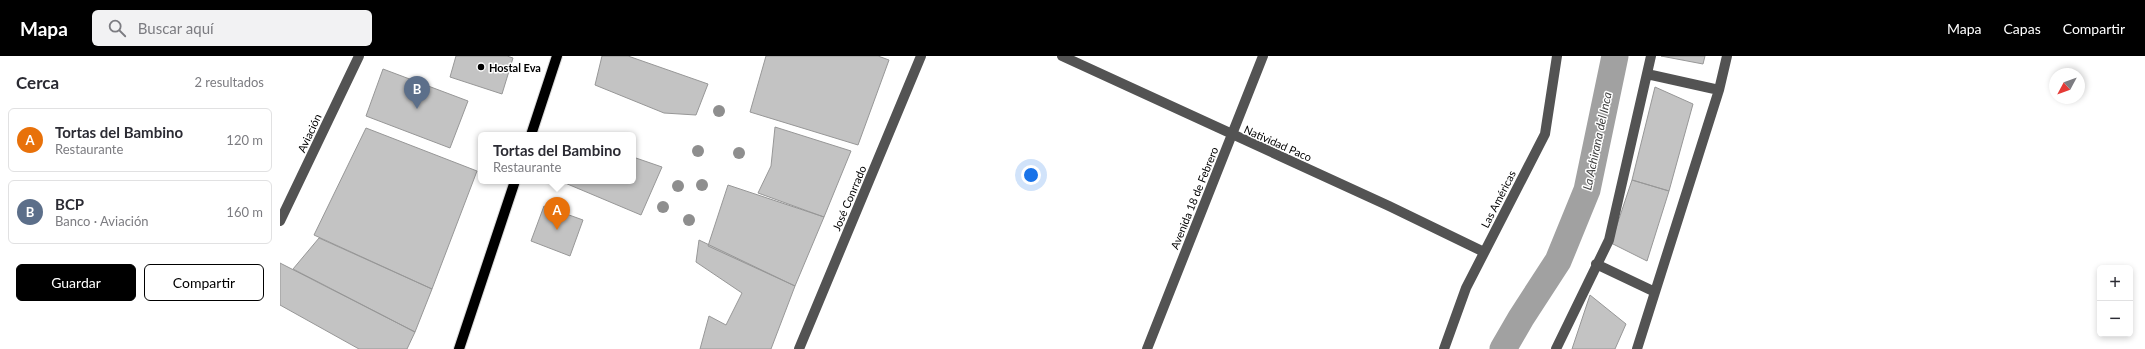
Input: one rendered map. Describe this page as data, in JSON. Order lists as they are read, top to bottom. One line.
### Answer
{"streets":{"street":["Aviación","Natividad Paco","José Conrrado","Avenida 18 de Febrero","Las Américas"]},"crossings":[["Natividad Paco","Avenida 18 de Febrero"],["Natividad Paco","Las Américas"]],"water":["La Achirana del Inca"],"places":["Hostal Eva"],"north":"bottom left","page":{"header":"Mapa","search":"Buscar aquí","nav":["Mapa","Capas","Compartir"],"heading":["Cerca","2 resultados"],"pins":["B","A"],"list":[{"mark":"A","name":"Tortas del Bambino","note":"Restaurante","value":"120 m"},{"mark":"B","name":"BCP","note":"Banco · Aviación","value":"160 m"}],"popup":["Tortas del Bambino","Restaurante"],"buttons":["Guardar","Compartir"],"map_buttons":["+","−"]}}
